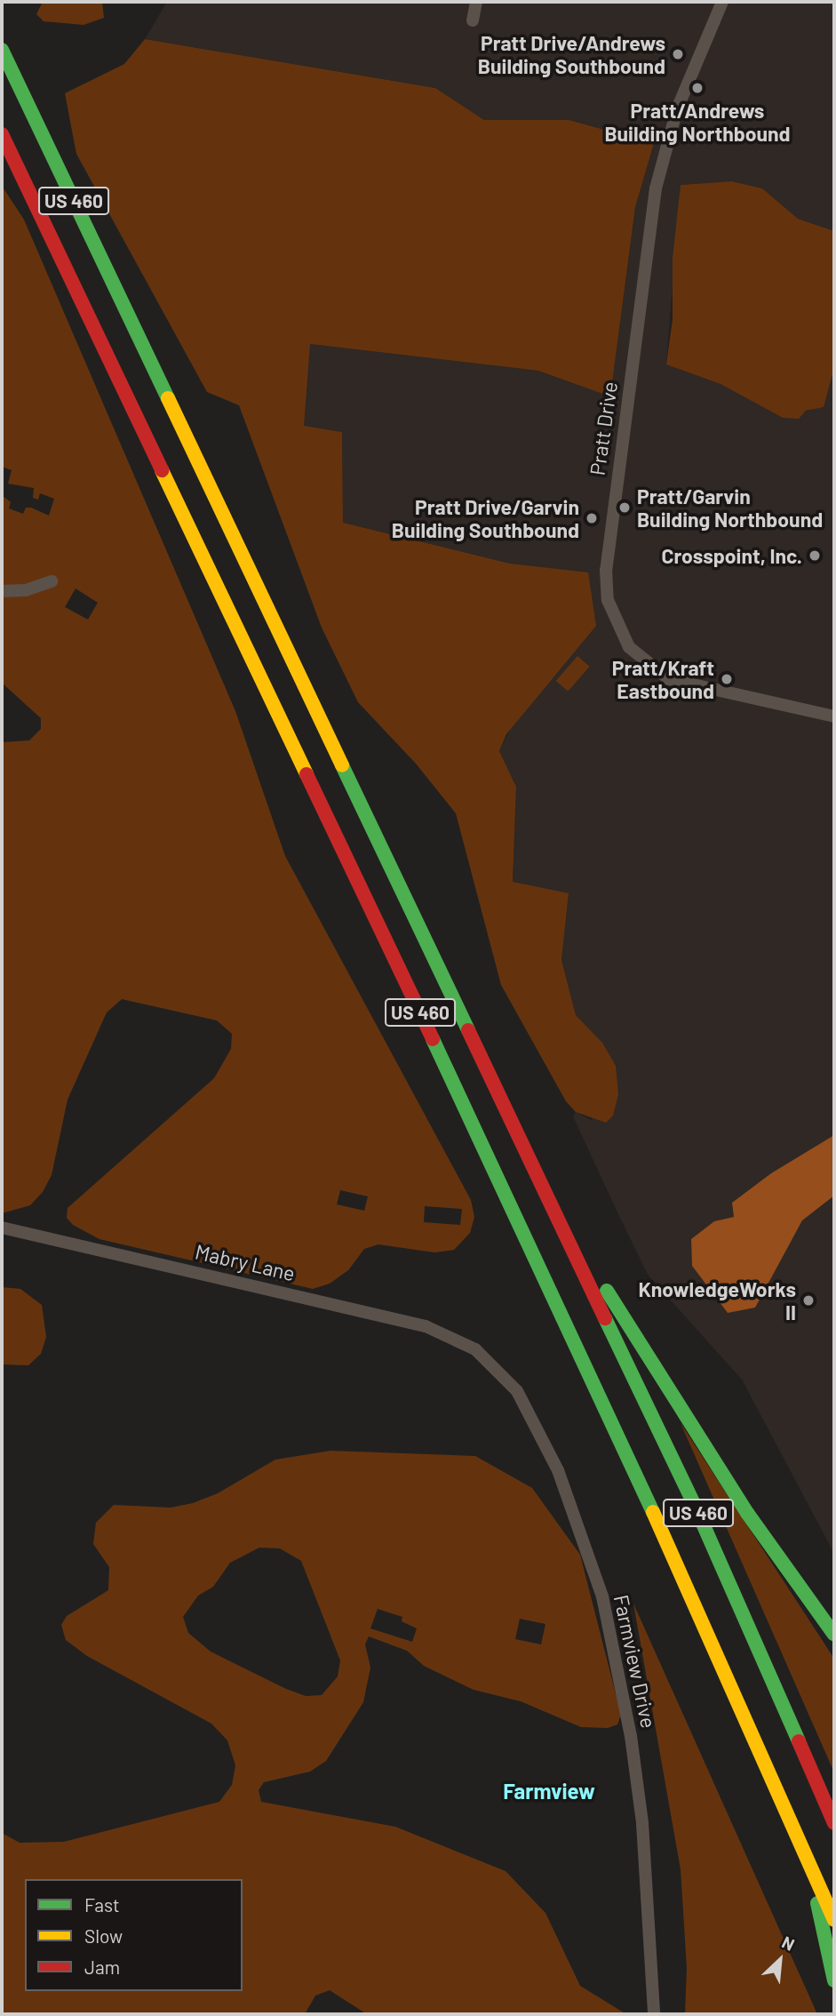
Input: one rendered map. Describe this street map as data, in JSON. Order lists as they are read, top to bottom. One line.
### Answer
{"streets":{"highway":["US 460"],"street":["Pratt Drive","Mabry Lane","Farmview Drive"]},"crossings":[["Mabry Lane","Farmview Drive"]],"districts":["Farmview"],"places":["Pratt Drive/Andrews Building Southbound","Pratt/Andrews Building Northbound","Pratt/Garvin Building Northbound","Pratt Drive/Garvin Building Southbound","Crosspoint, Inc.","Pratt/Kraft Eastbound","KnowledgeWorks II"],"legend":["Fast","Slow","Jam"],"north":"top right"}
